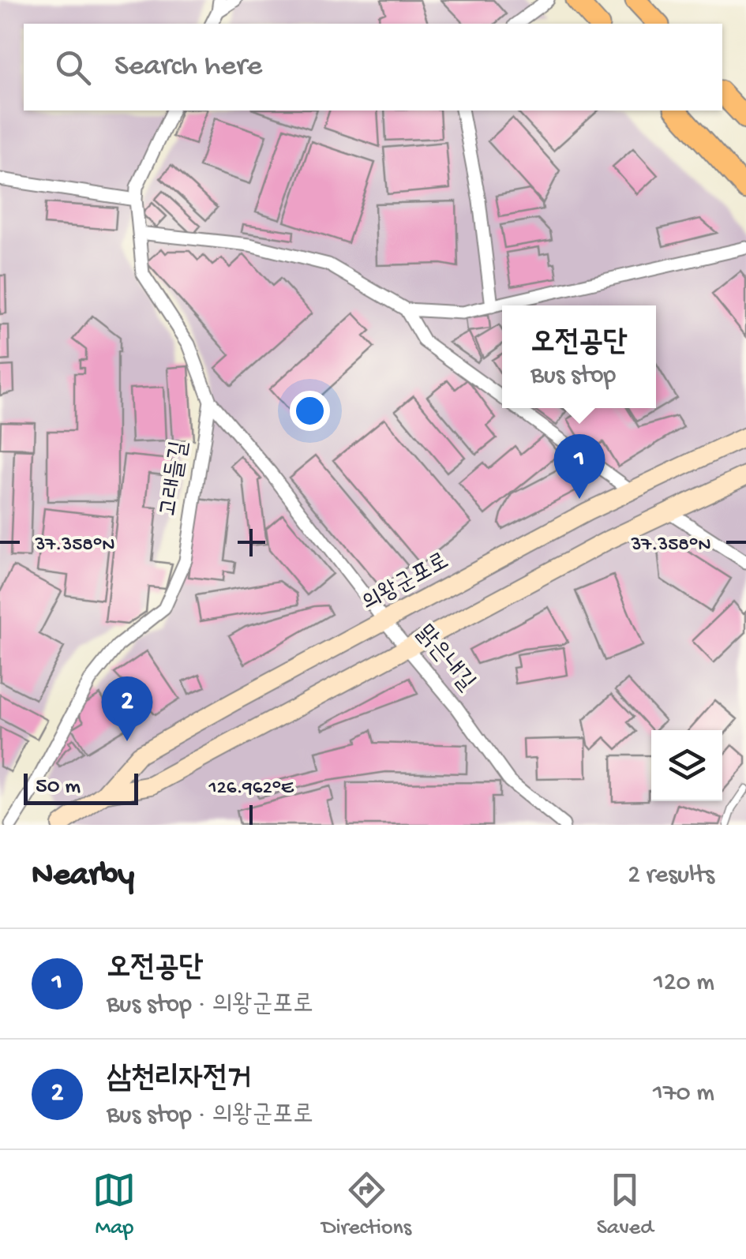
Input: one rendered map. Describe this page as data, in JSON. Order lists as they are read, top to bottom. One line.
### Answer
{"streets":{"street":["고래들길","의왕군포로","맑은내길"]},"crossings":[["고래들길","맑은내길"],["의왕군포로","맑은내길"]],"scale_bar":"50 m","page":{"search":"Search here","popup":["오전공단","Bus stop"],"pins":["1","2"],"scale":"50 m","heading":["Nearby","2 results"],"list":[{"mark":"1","name":"오전공단","note":"Bus stop · 의왕군포로","value":"120 m"},{"mark":"2","name":"삼천리자전거","note":"Bus stop · 의왕군포로","value":"170 m"}],"nav":["Map","Directions","Saved"]},"coordinates":["37.358°N","126.962°E"]}
